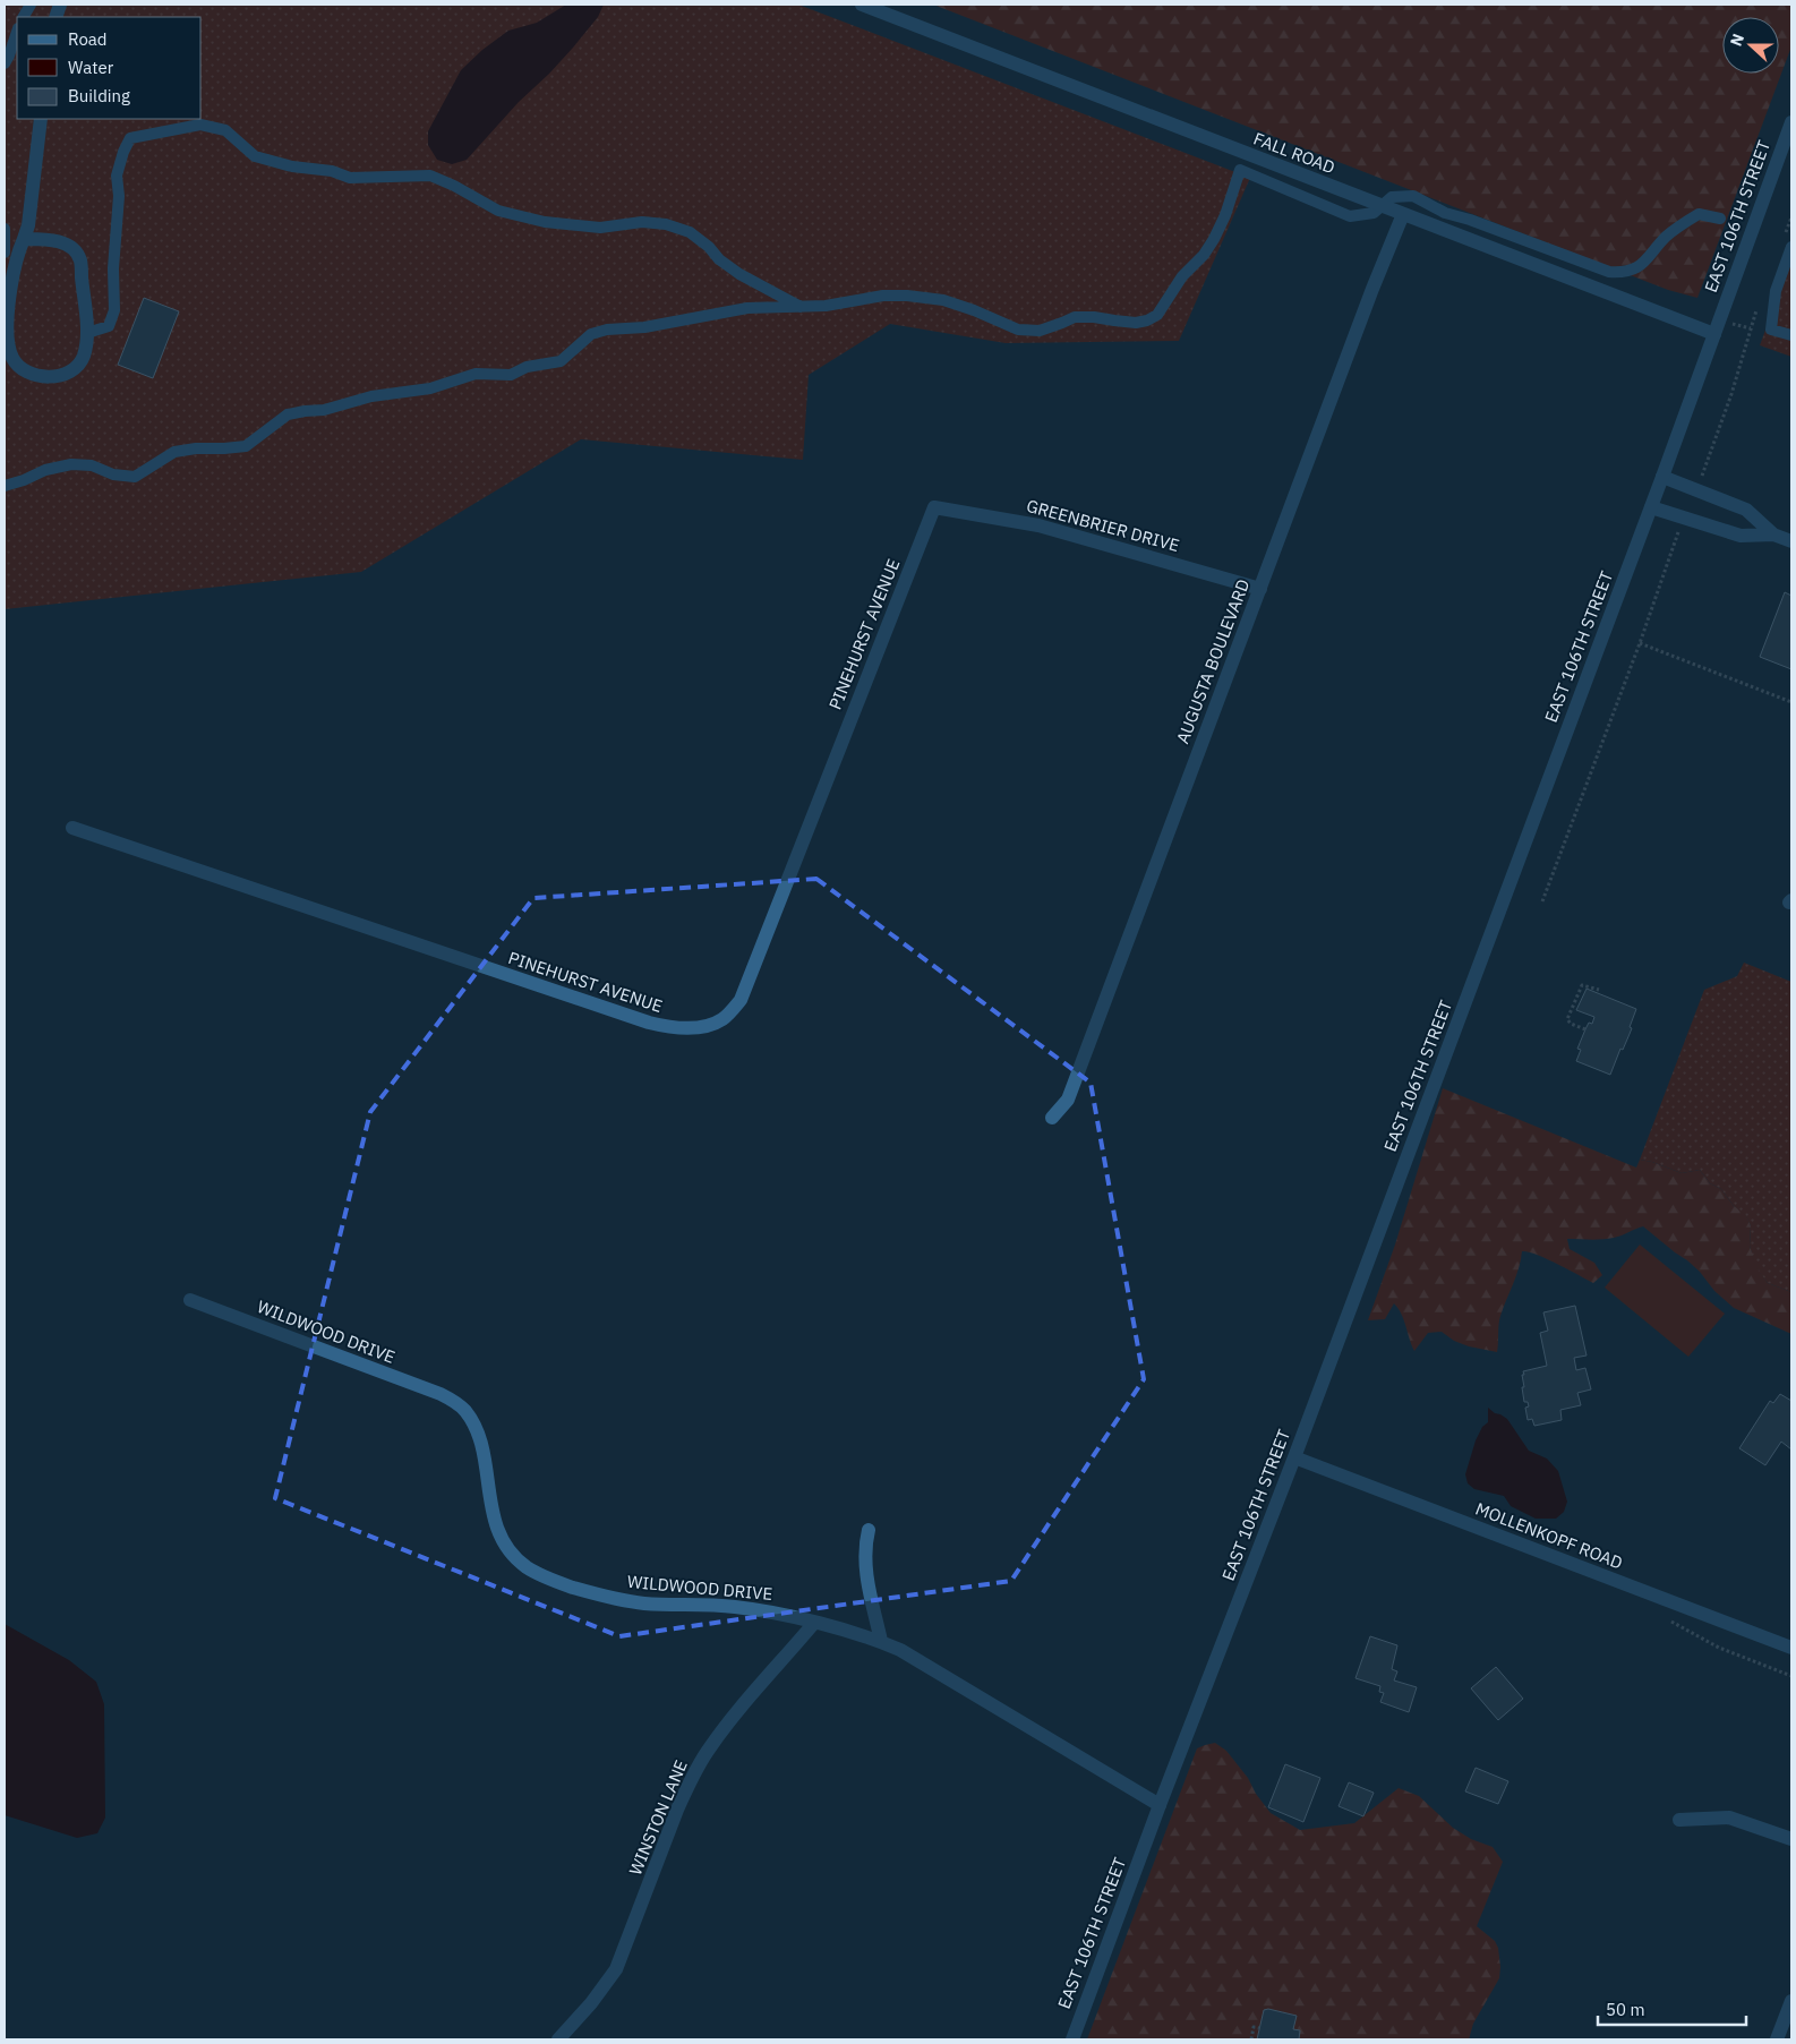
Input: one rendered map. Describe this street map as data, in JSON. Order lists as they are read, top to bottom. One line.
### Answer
{"streets":{"street":["FALL ROAD","EAST 106TH STREET","GREENBRIER DRIVE","PINEHURST AVENUE","AUGUSTA BOULEVARD","WILDWOOD DRIVE","MOLLENKOPF ROAD","WINSTON LANE"]},"crossings":[["FALL ROAD","EAST 106TH STREET"],["FALL ROAD","AUGUSTA BOULEVARD"],["EAST 106TH STREET","WILDWOOD DRIVE"],["EAST 106TH STREET","MOLLENKOPF ROAD"],["GREENBRIER DRIVE","PINEHURST AVENUE"],["GREENBRIER DRIVE","AUGUSTA BOULEVARD"],["WILDWOOD DRIVE","WINSTON LANE"]],"legend":["Road","Water","Building"],"scale_bar":"50 m","north":"left"}
